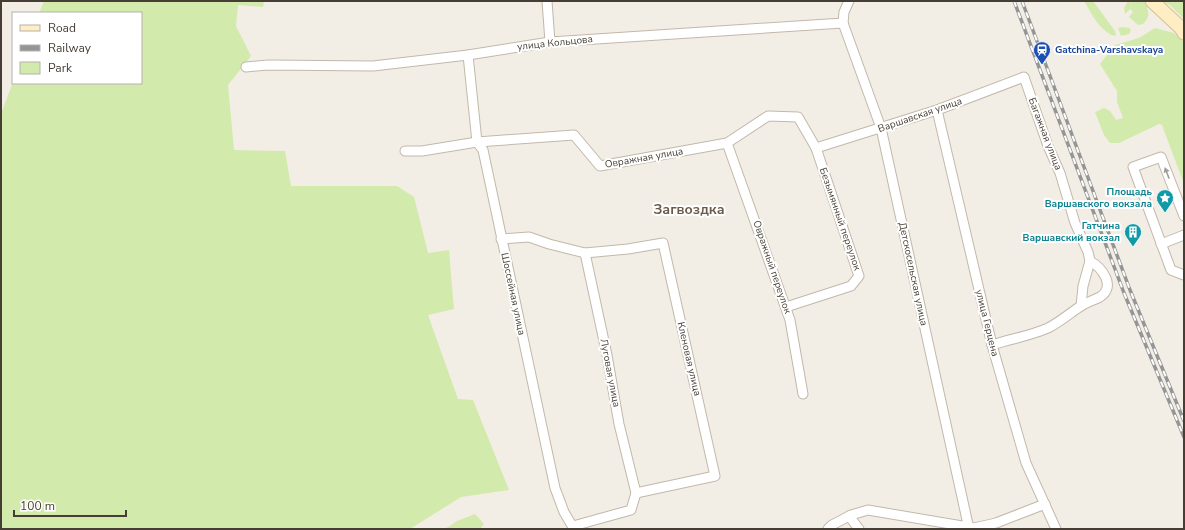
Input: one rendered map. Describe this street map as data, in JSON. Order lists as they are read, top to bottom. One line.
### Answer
{"streets":{"street":["улица Кольцова","Варшавская улица","Багажная улица","Овражная улица","Безымянный переулок","Овражный переулок","Детскосельская улица","Шоссейная улица","улица Герцена","Кленовая улица","Луговая улица"]},"crossings":[["улица Кольцова","Детскосельская улица"],["улица Кольцова","Шоссейная улица"],["Варшавская улица","Багажная улица"],["Варшавская улица","Безымянный переулок"],["Варшавская улица","Детскосельская улица"],["Варшавская улица","улица Герцена"],["Багажная улица","улица Герцена"],["Овражная улица","Безымянный переулок"],["Овражная улица","Овражный переулок"],["Овражная улица","Шоссейная улица"],["Безымянный переулок","Овражный переулок"],["Кленовая улица","Луговая улица"]],"districts":["Загвоздка"],"places":{"station":["Gatchina-Varshavskaya"],"place":["Площадь Варшавского вокзала"],"building":["Гатчина Варшавский вокзал"]},"legend":["Road","Railway","Park"],"scale_bar":"100 m"}
